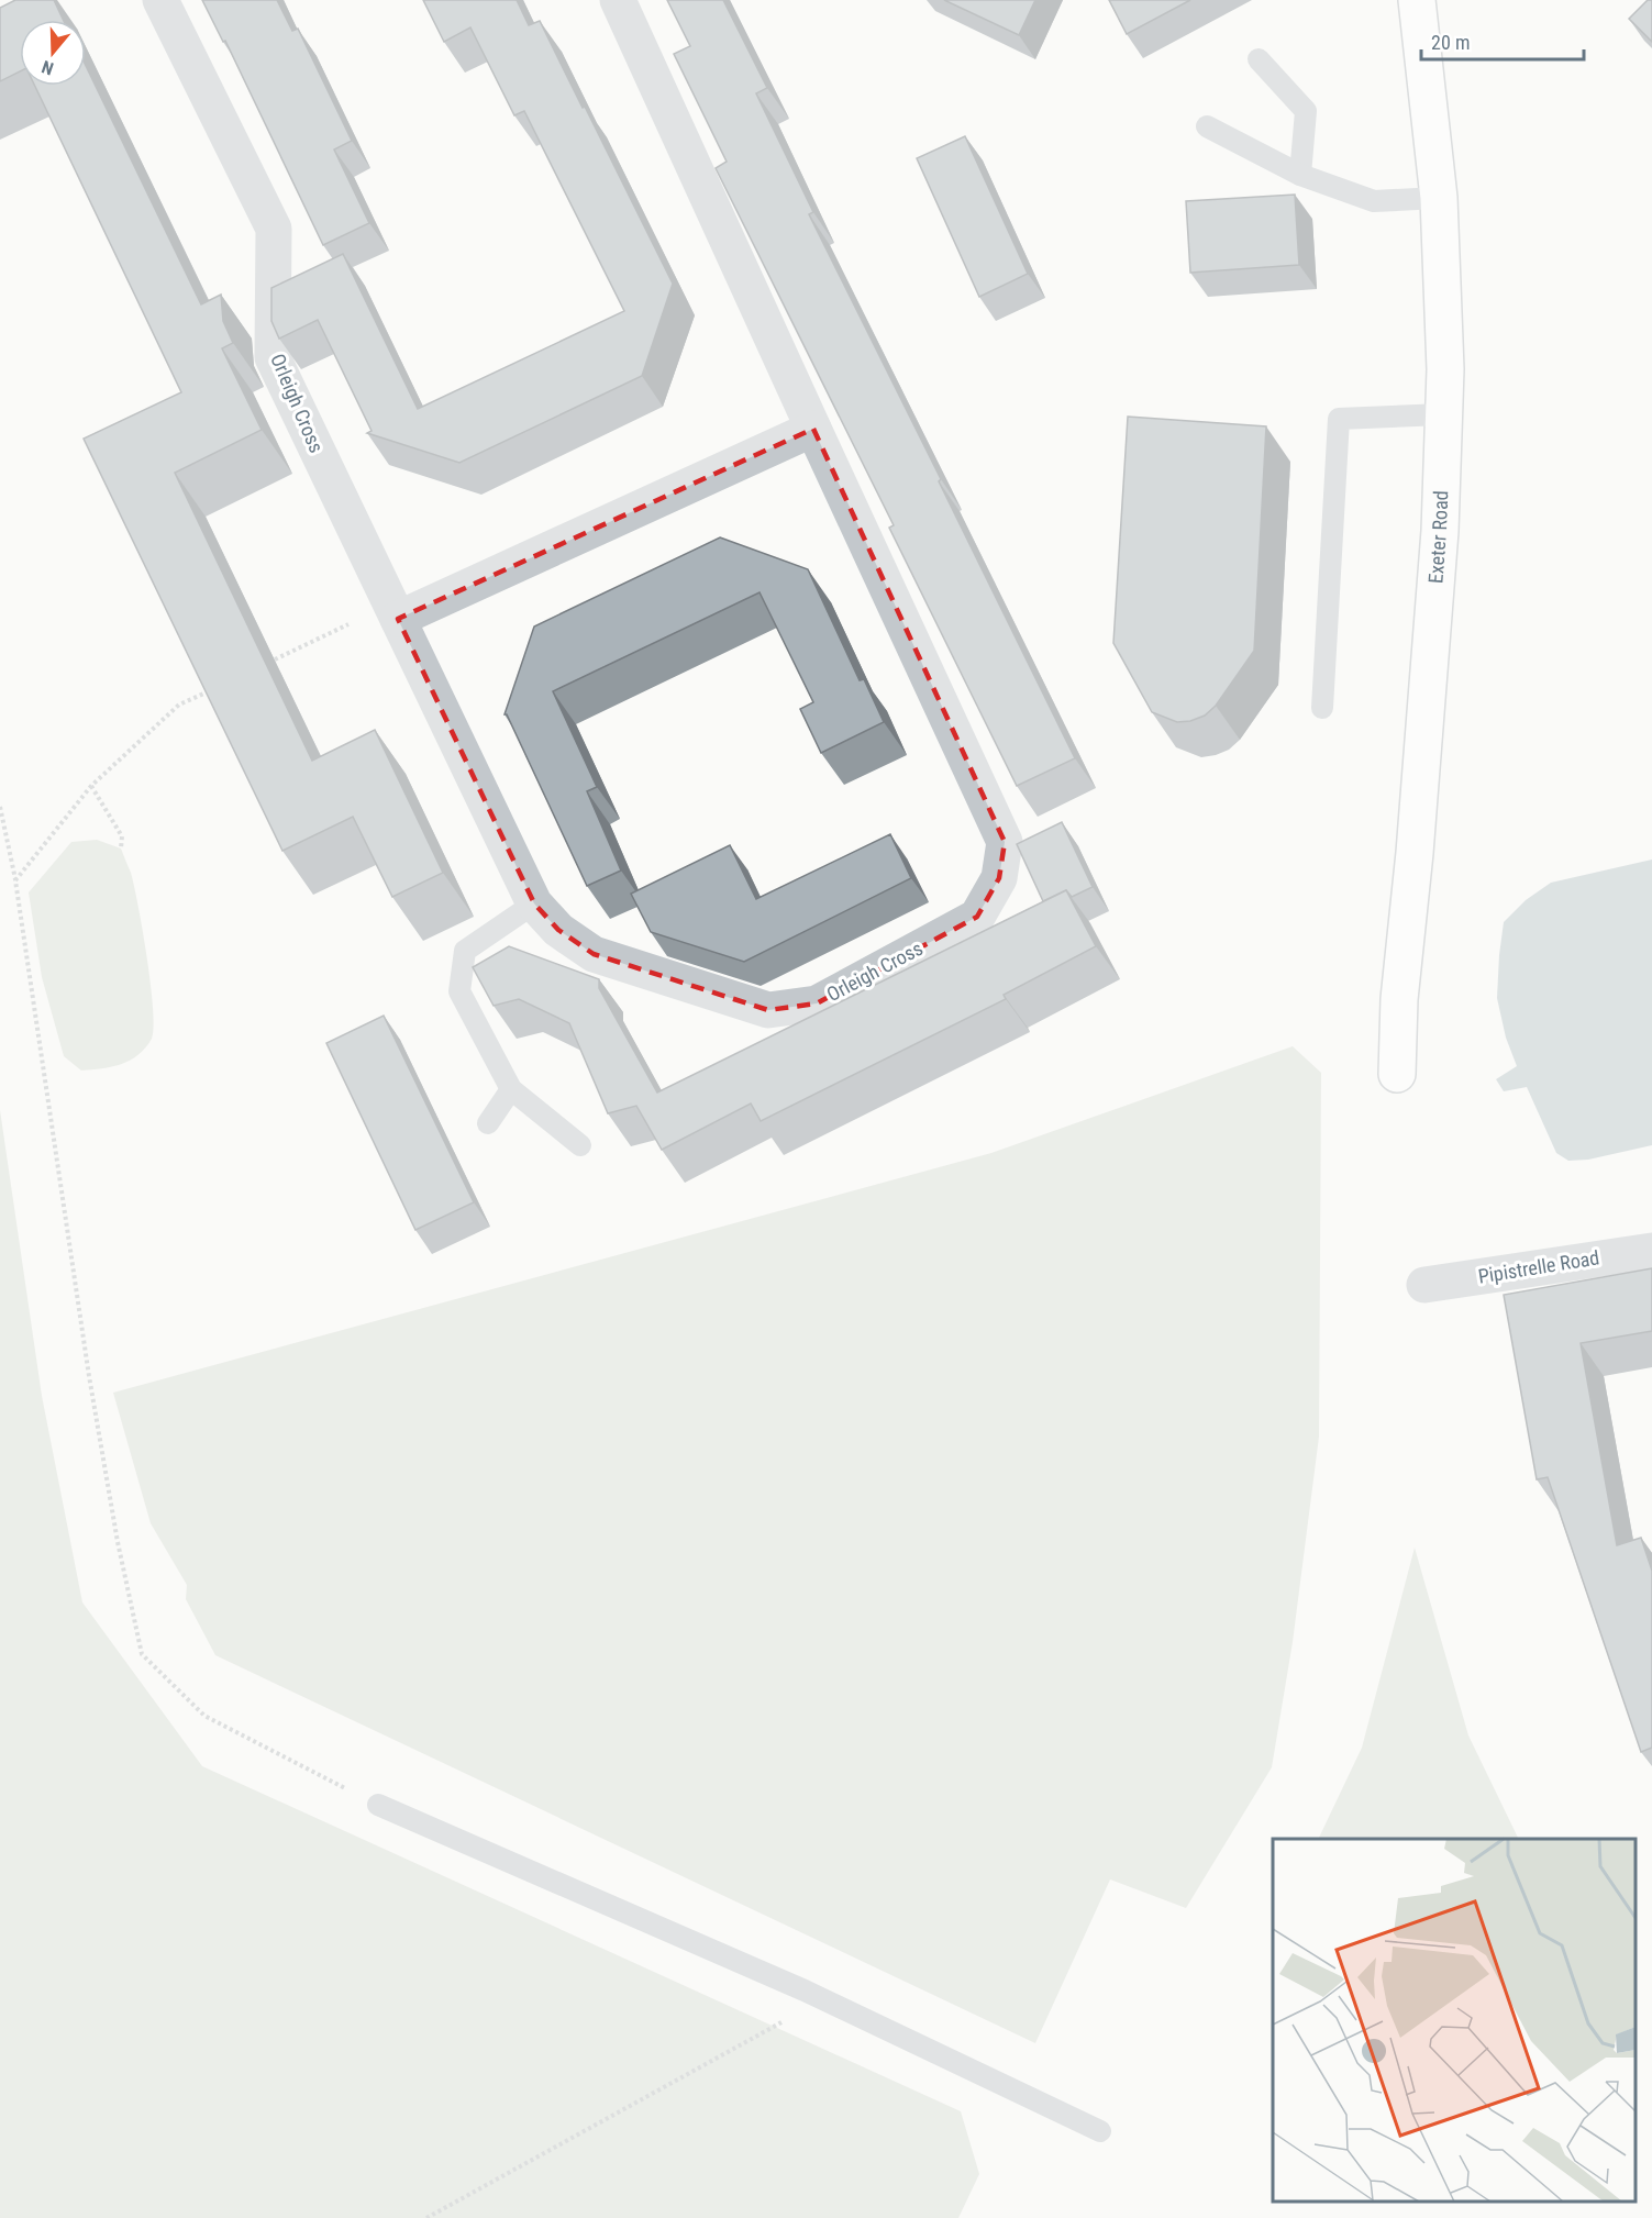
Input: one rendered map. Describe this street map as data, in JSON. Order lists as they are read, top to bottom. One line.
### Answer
{"streets":{"main road":["Exeter Road"],"street":["Orleigh Cross","Pipistrelle Road"]},"scale_bar":"20 m","north":"bottom"}
